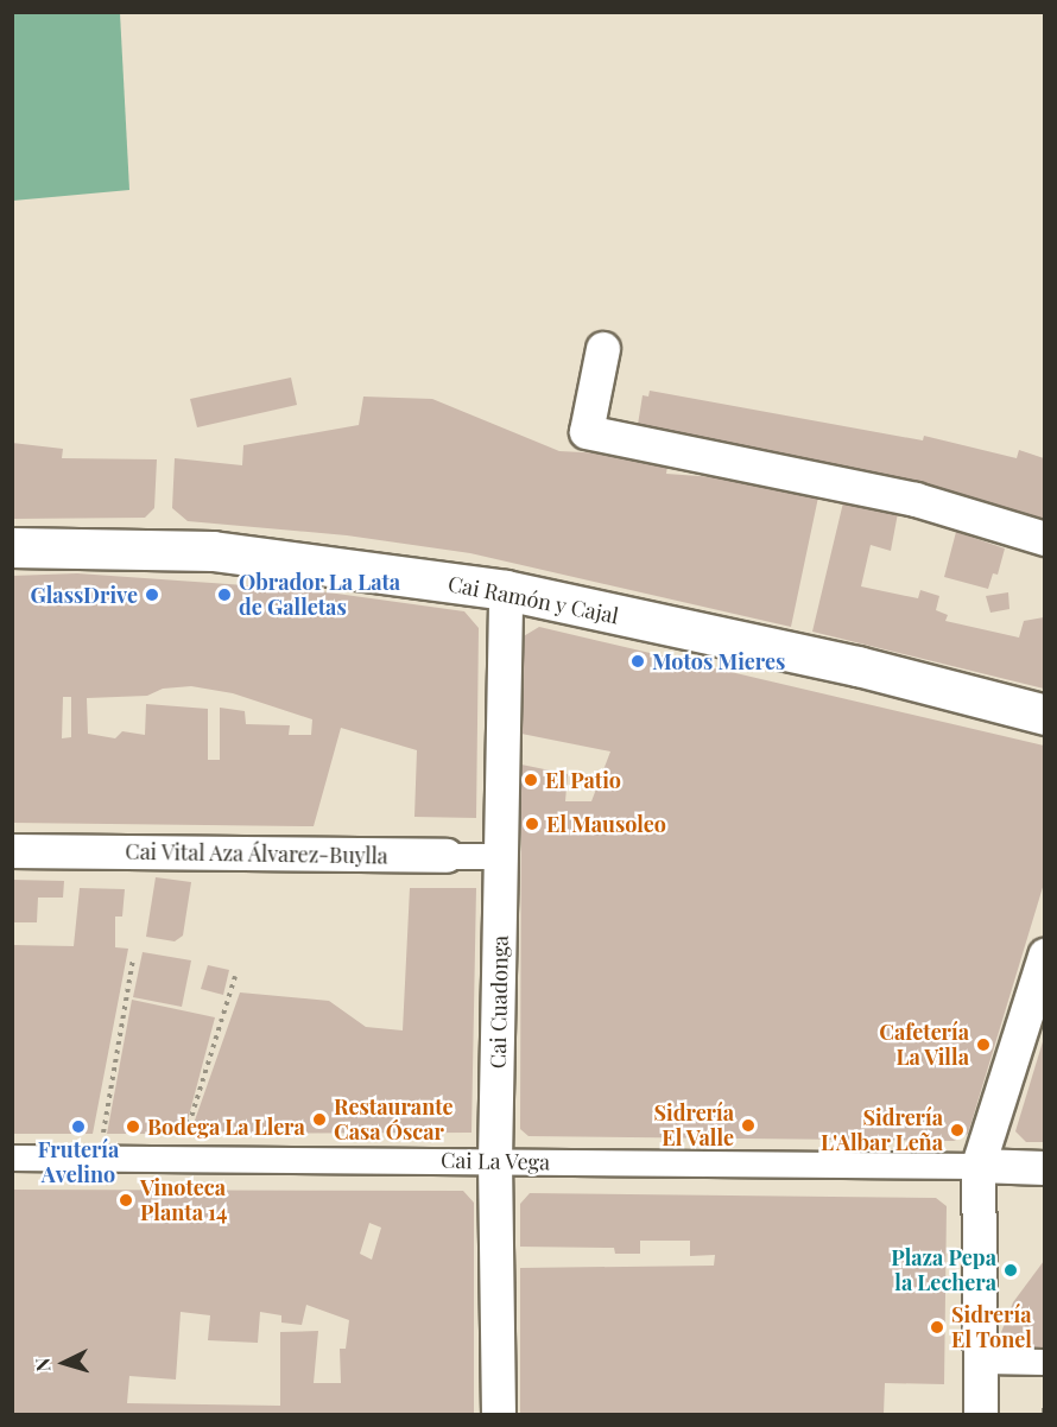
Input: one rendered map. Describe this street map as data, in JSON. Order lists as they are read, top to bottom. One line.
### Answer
{"streets":{"street":["Cai Ramón y Cajal","Cai Vital Aza Álvarez-Buylla","Cai Cuadonga","Cai La Vega"]},"crossings":[["Cai Ramón y Cajal","Cai Cuadonga"],["Cai Vital Aza Álvarez-Buylla","Cai Cuadonga"],["Cai Cuadonga","Cai La Vega"]],"places":["GlassDrive","Obrador La Lata de Galletas","Motos Mieres","El Patio","El Mausoleo","Cafetería La Villa","Restaurante Casa Óscar","Sidrería El Valle","Frutería Avelino","Bodega La Llera","Sidrería L'Albar Leña","Vinoteca Planta 14","Plaza Pepa la Lechera","Sidrería El Tonel"],"north":"left"}
